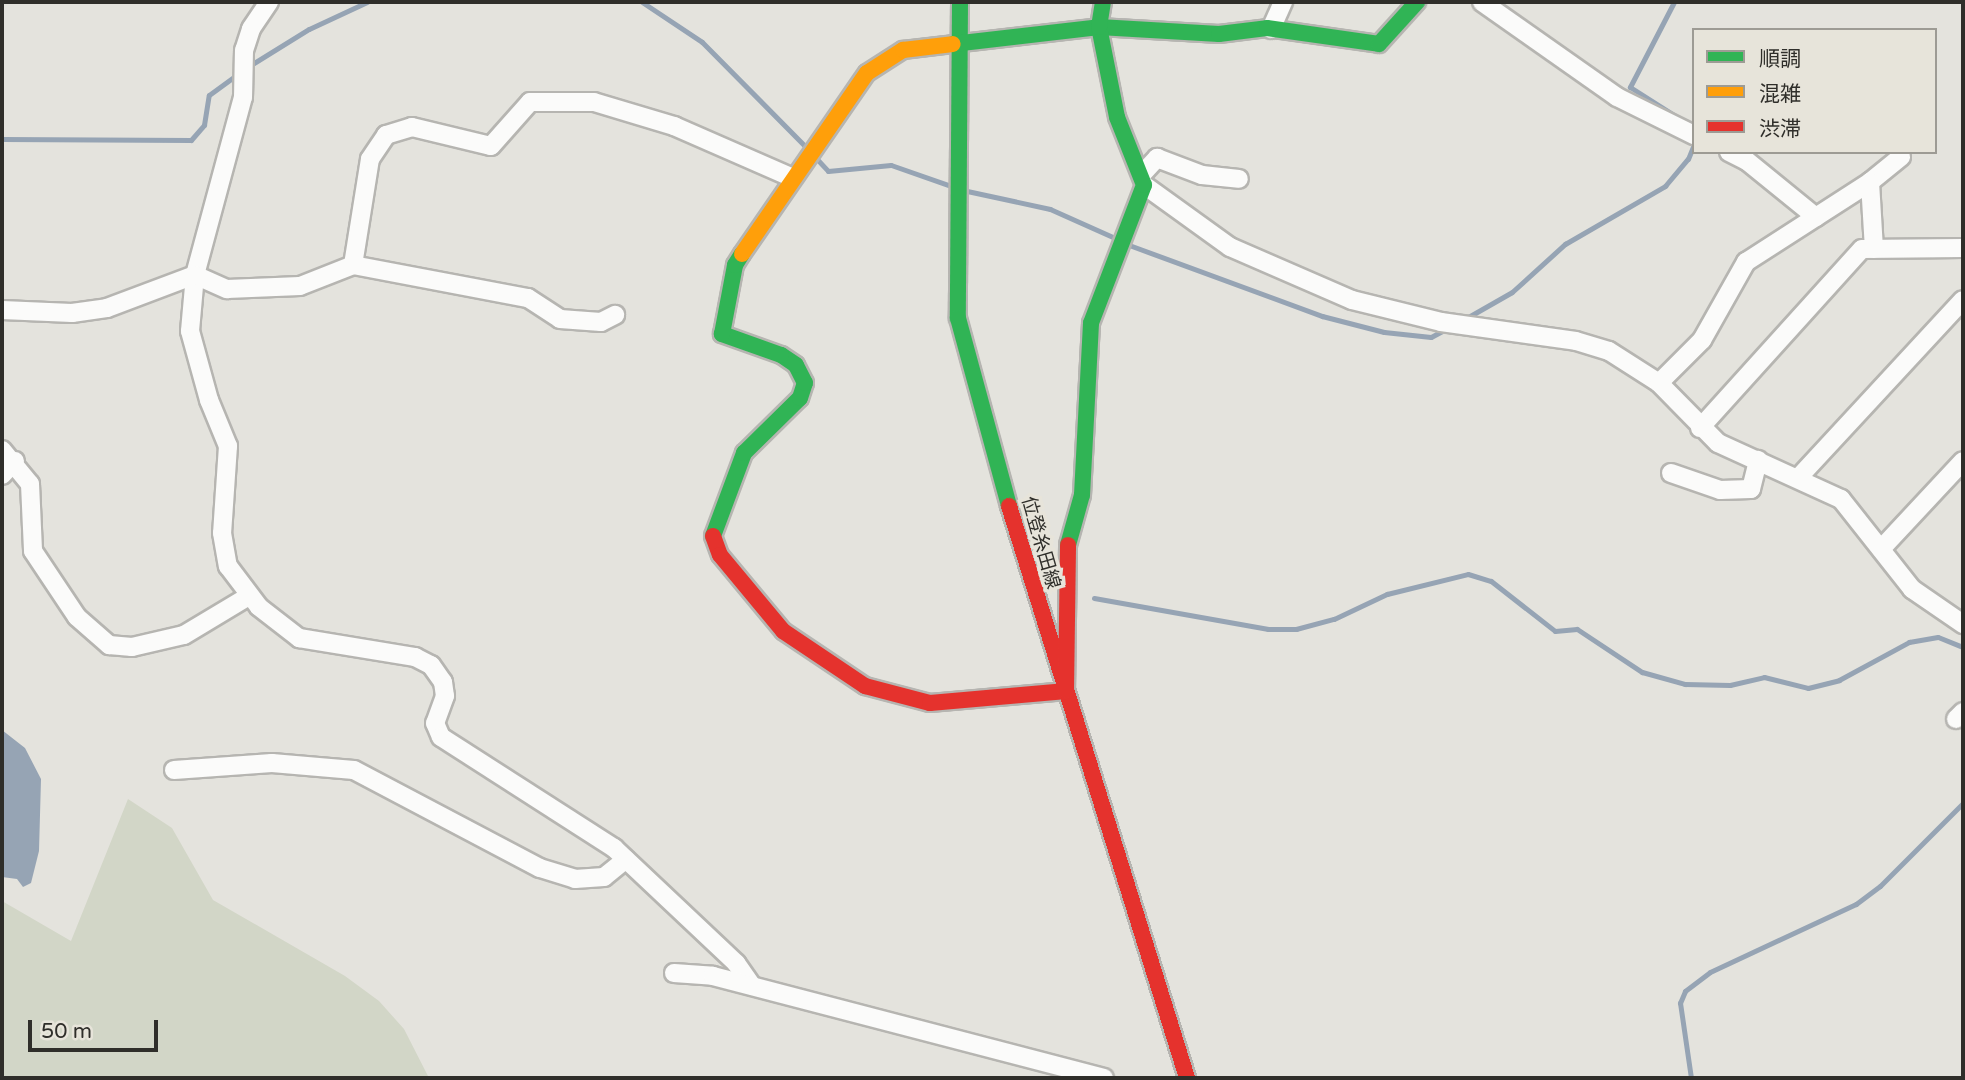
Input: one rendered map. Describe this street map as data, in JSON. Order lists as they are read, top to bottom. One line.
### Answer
{"streets":{"street":["位登糸田線"]},"legend":["順調","混雑","渋滞"],"scale_bar":"50 m"}
